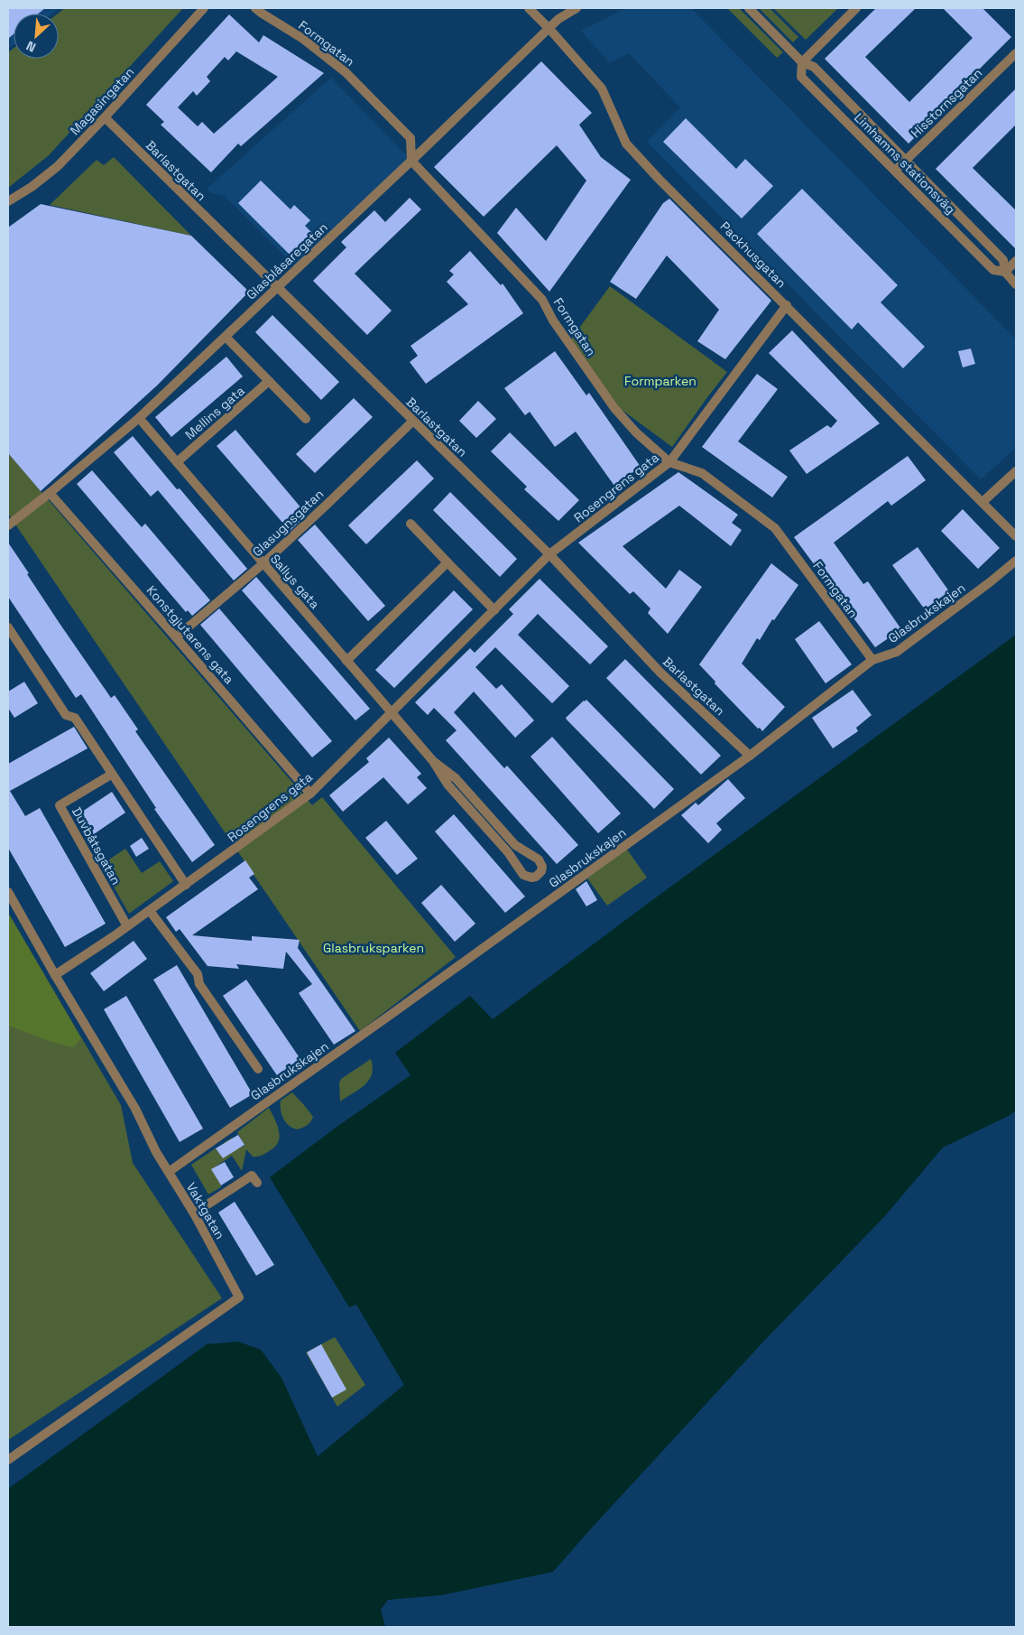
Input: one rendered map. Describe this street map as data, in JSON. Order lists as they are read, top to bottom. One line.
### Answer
{"streets":{"street":["Formgatan","Magasingatan","Hisstornsgatan","Limhamns stationsväg","Barlastgatan","Packhusgatan","Glasblåsaregatan","Mellins gata","Rosengrens gata","Glasugnsgatan","Sallys gata","Glasbrukskajen","Konstgjutarens gata","Duvbåtsgatan","Vaktgatan"]},"crossings":[["Formgatan","Glasblåsaregatan"],["Formgatan","Rosengrens gata"],["Formgatan","Glasbrukskajen"],["Magasingatan","Barlastgatan"],["Hisstornsgatan","Limhamns stationsväg"],["Barlastgatan","Glasblåsaregatan"],["Barlastgatan","Rosengrens gata"],["Barlastgatan","Glasugnsgatan"],["Barlastgatan","Glasbrukskajen"],["Packhusgatan","Glasblåsaregatan"],["Packhusgatan","Rosengrens gata"],["Glasblåsaregatan","Sallys gata"],["Glasblåsaregatan","Konstgjutarens gata"],["Mellins gata","Sallys gata"],["Rosengrens gata","Sallys gata"],["Rosengrens gata","Konstgjutarens gata"],["Rosengrens gata","Duvbåtsgatan"],["Rosengrens gata","Vaktgatan"],["Glasugnsgatan","Sallys gata"],["Glasugnsgatan","Konstgjutarens gata"],["Glasbrukskajen","Vaktgatan"]],"parks":["Formparken","Glasbruksparken"],"north":"bottom left"}
